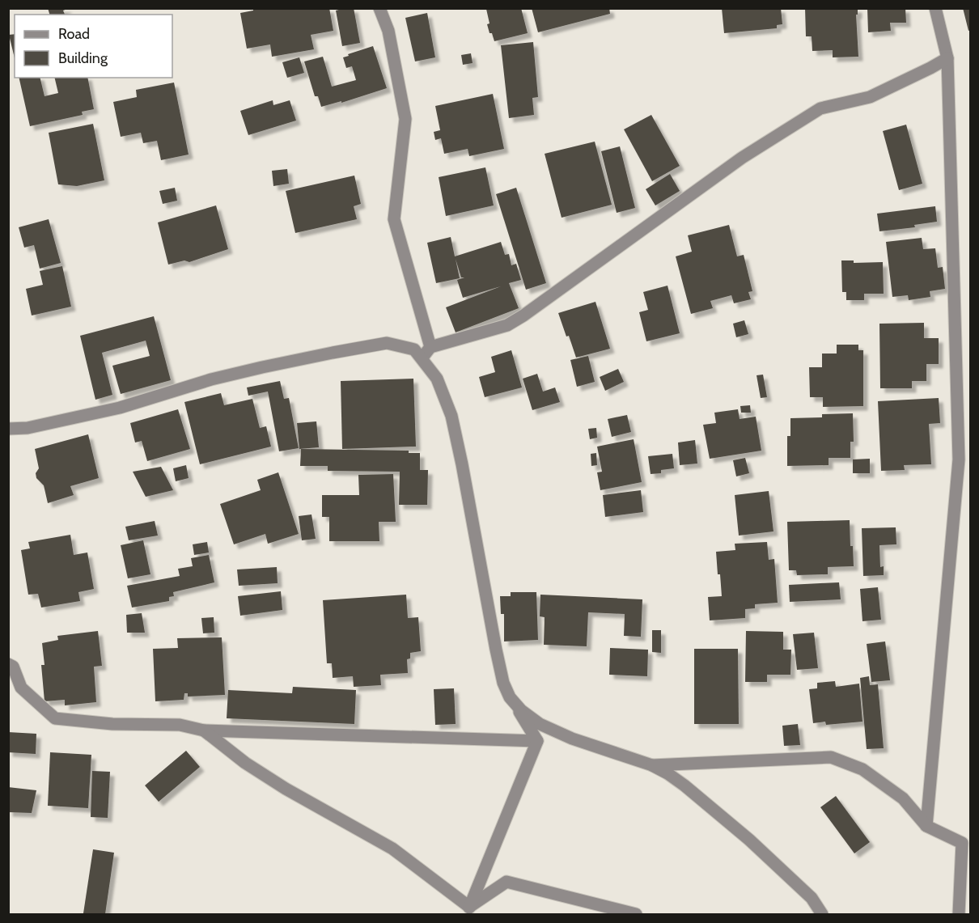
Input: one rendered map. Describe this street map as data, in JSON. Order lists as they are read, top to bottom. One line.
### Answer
{"legend":["Road","Building"]}
